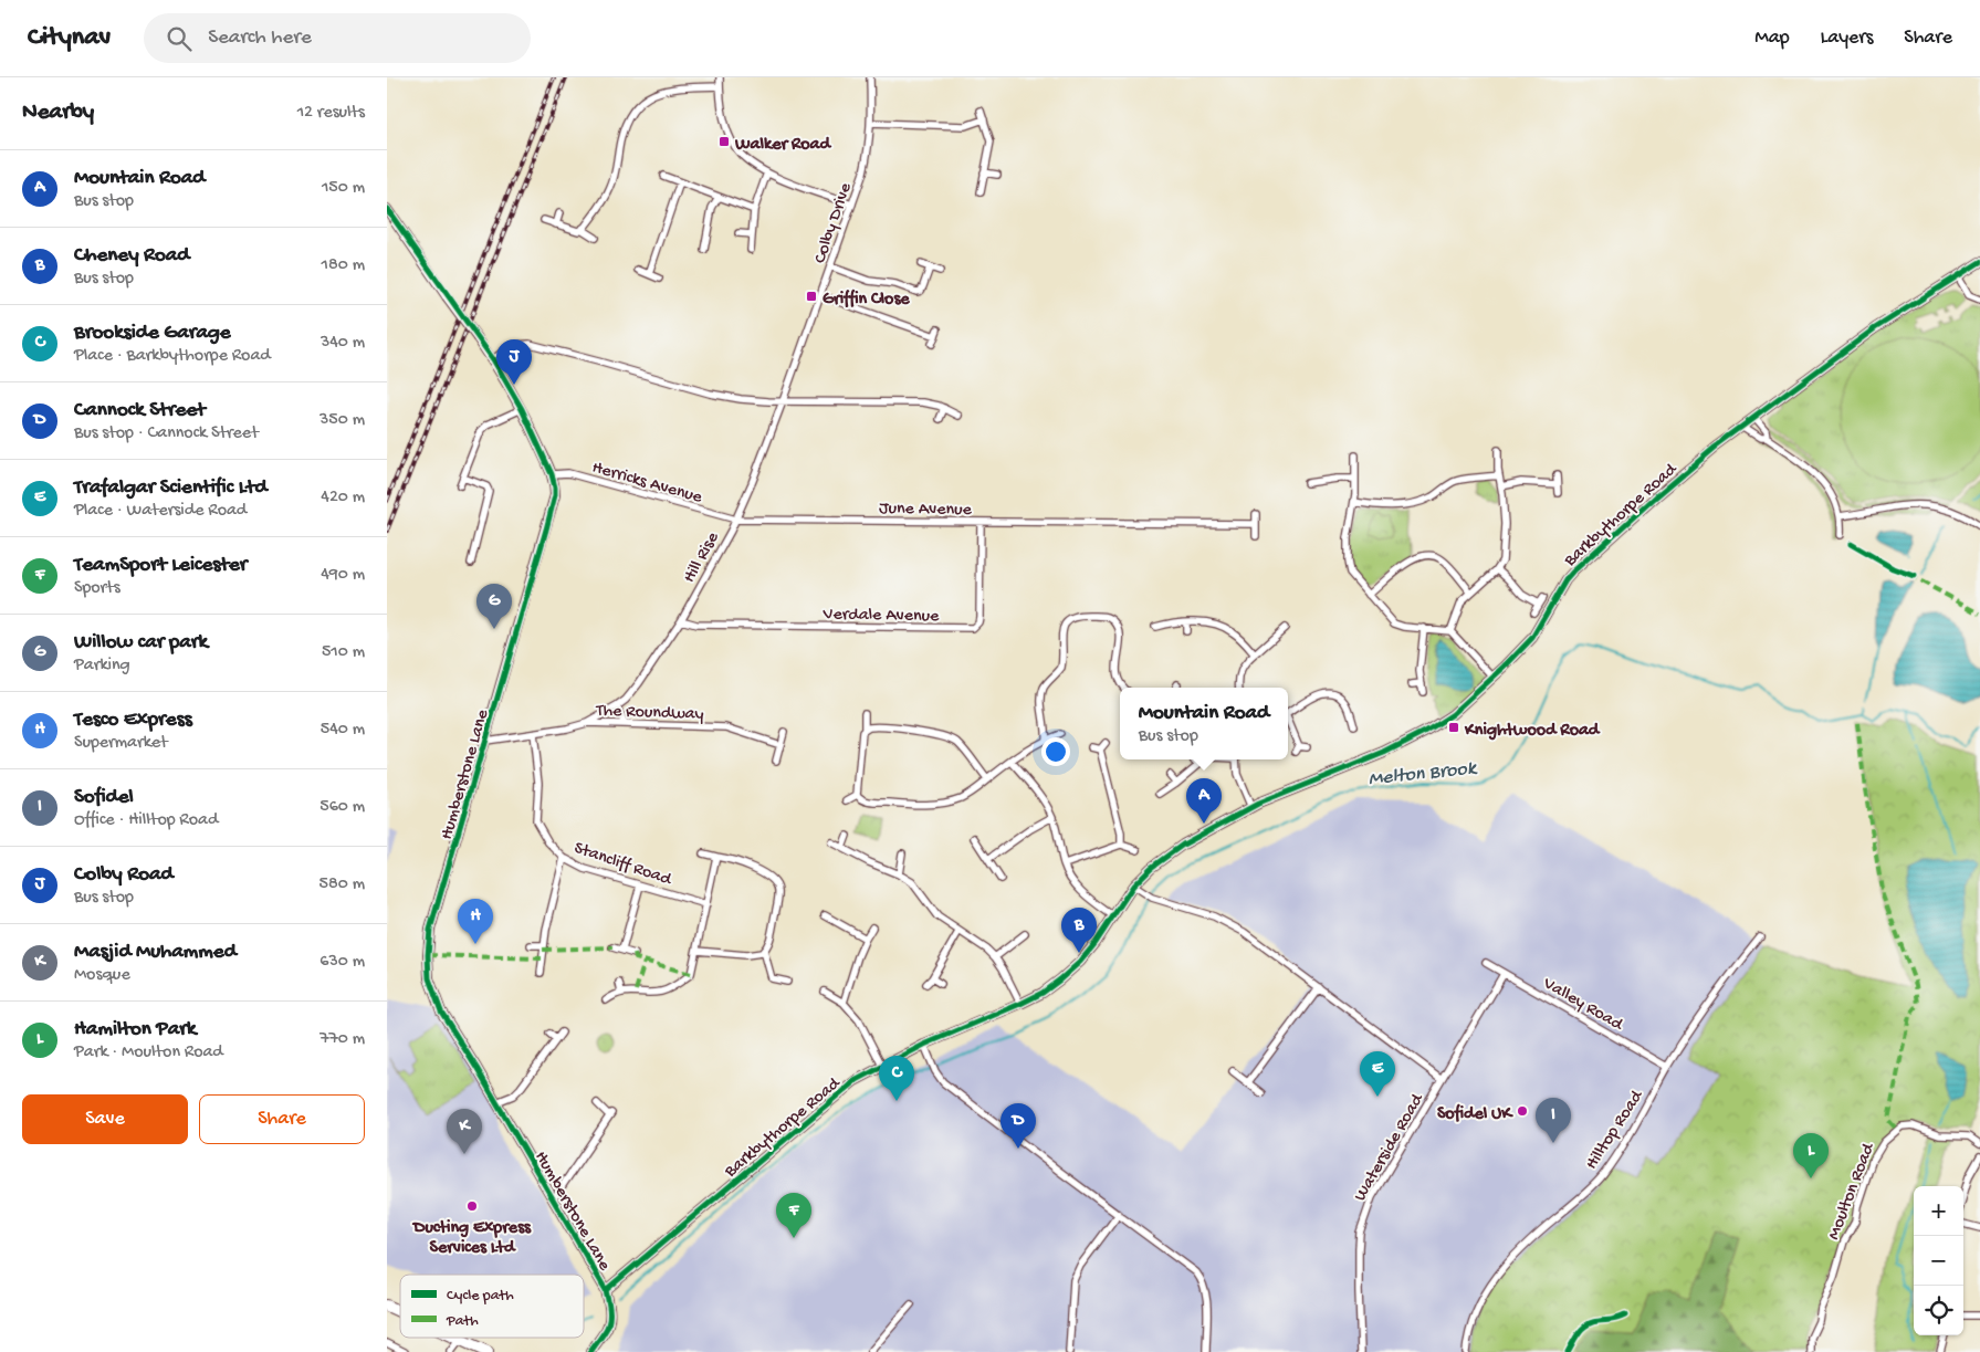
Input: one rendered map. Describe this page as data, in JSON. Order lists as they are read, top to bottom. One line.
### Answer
{"streets":{"street":["Colby Drive","Herricks Avenue","June Avenue","Barkbythorpe Road","Hill Rise","Verdale Avenue","The Roundway","Humberstone Lane","Stancliff Road","Valley Road","Hilltop Road","Waterside Road","Moulton Road"]},"crossings":[["Colby Drive","Hill Rise"],["Herricks Avenue","June Avenue"],["Herricks Avenue","Hill Rise"],["Herricks Avenue","Humberstone Lane"],["June Avenue","Hill Rise"],["June Avenue","Verdale Avenue"],["Barkbythorpe Road","Humberstone Lane"],["Hill Rise","Verdale Avenue"],["Hill Rise","The Roundway"],["The Roundway","Humberstone Lane"],["The Roundway","Stancliff Road"],["Valley Road","Hilltop Road"],["Valley Road","Waterside Road"]],"water":["Melton Brook"],"places":{"transit":["Walker Road","Griffin Close","Knightwood Road"],"other":["Sofidel UK","Ducting Express Services Ltd"]},"legend":["Cycle path","Path"],"page":{"header":"Citynav","search":"Search here","nav":["Map","Layers","Share"],"heading":["Nearby","12 results"],"list":[{"mark":"A","name":"Mountain Road","note":"Bus stop","value":"150 m"},{"mark":"B","name":"Cheney Road","note":"Bus stop","value":"180 m"},{"mark":"C","name":"Brookside Garage","note":"Place · Barkbythorpe Road","value":"340 m"},{"mark":"D","name":"Cannock Street","note":"Bus stop · Cannock Street","value":"350 m"},{"mark":"E","name":"Trafalgar Scientific Ltd","note":"Place · Waterside Road","value":"420 m"},{"mark":"F","name":"TeamSport Leicester","note":"Sports","value":"490 m"},{"mark":"G","name":"Willow car park","note":"Parking","value":"510 m"},{"mark":"H","name":"Tesco Express","note":"Supermarket","value":"540 m"},{"mark":"I","name":"Sofidel","note":"Office · Hilltop Road","value":"560 m"},{"mark":"J","name":"Colby Road","note":"Bus stop","value":"580 m"},{"mark":"K","name":"Masjid Muhammed","note":"Mosque","value":"630 m"},{"mark":"L","name":"Hamilton Park","note":"Park · Moulton Road","value":"770 m"}],"pins":["J","G","A","H","B","E","C","I","D","K","L","F"],"popup":["Mountain Road","Bus stop"],"buttons":["Save","Share"],"map_buttons":["+","−"]}}
